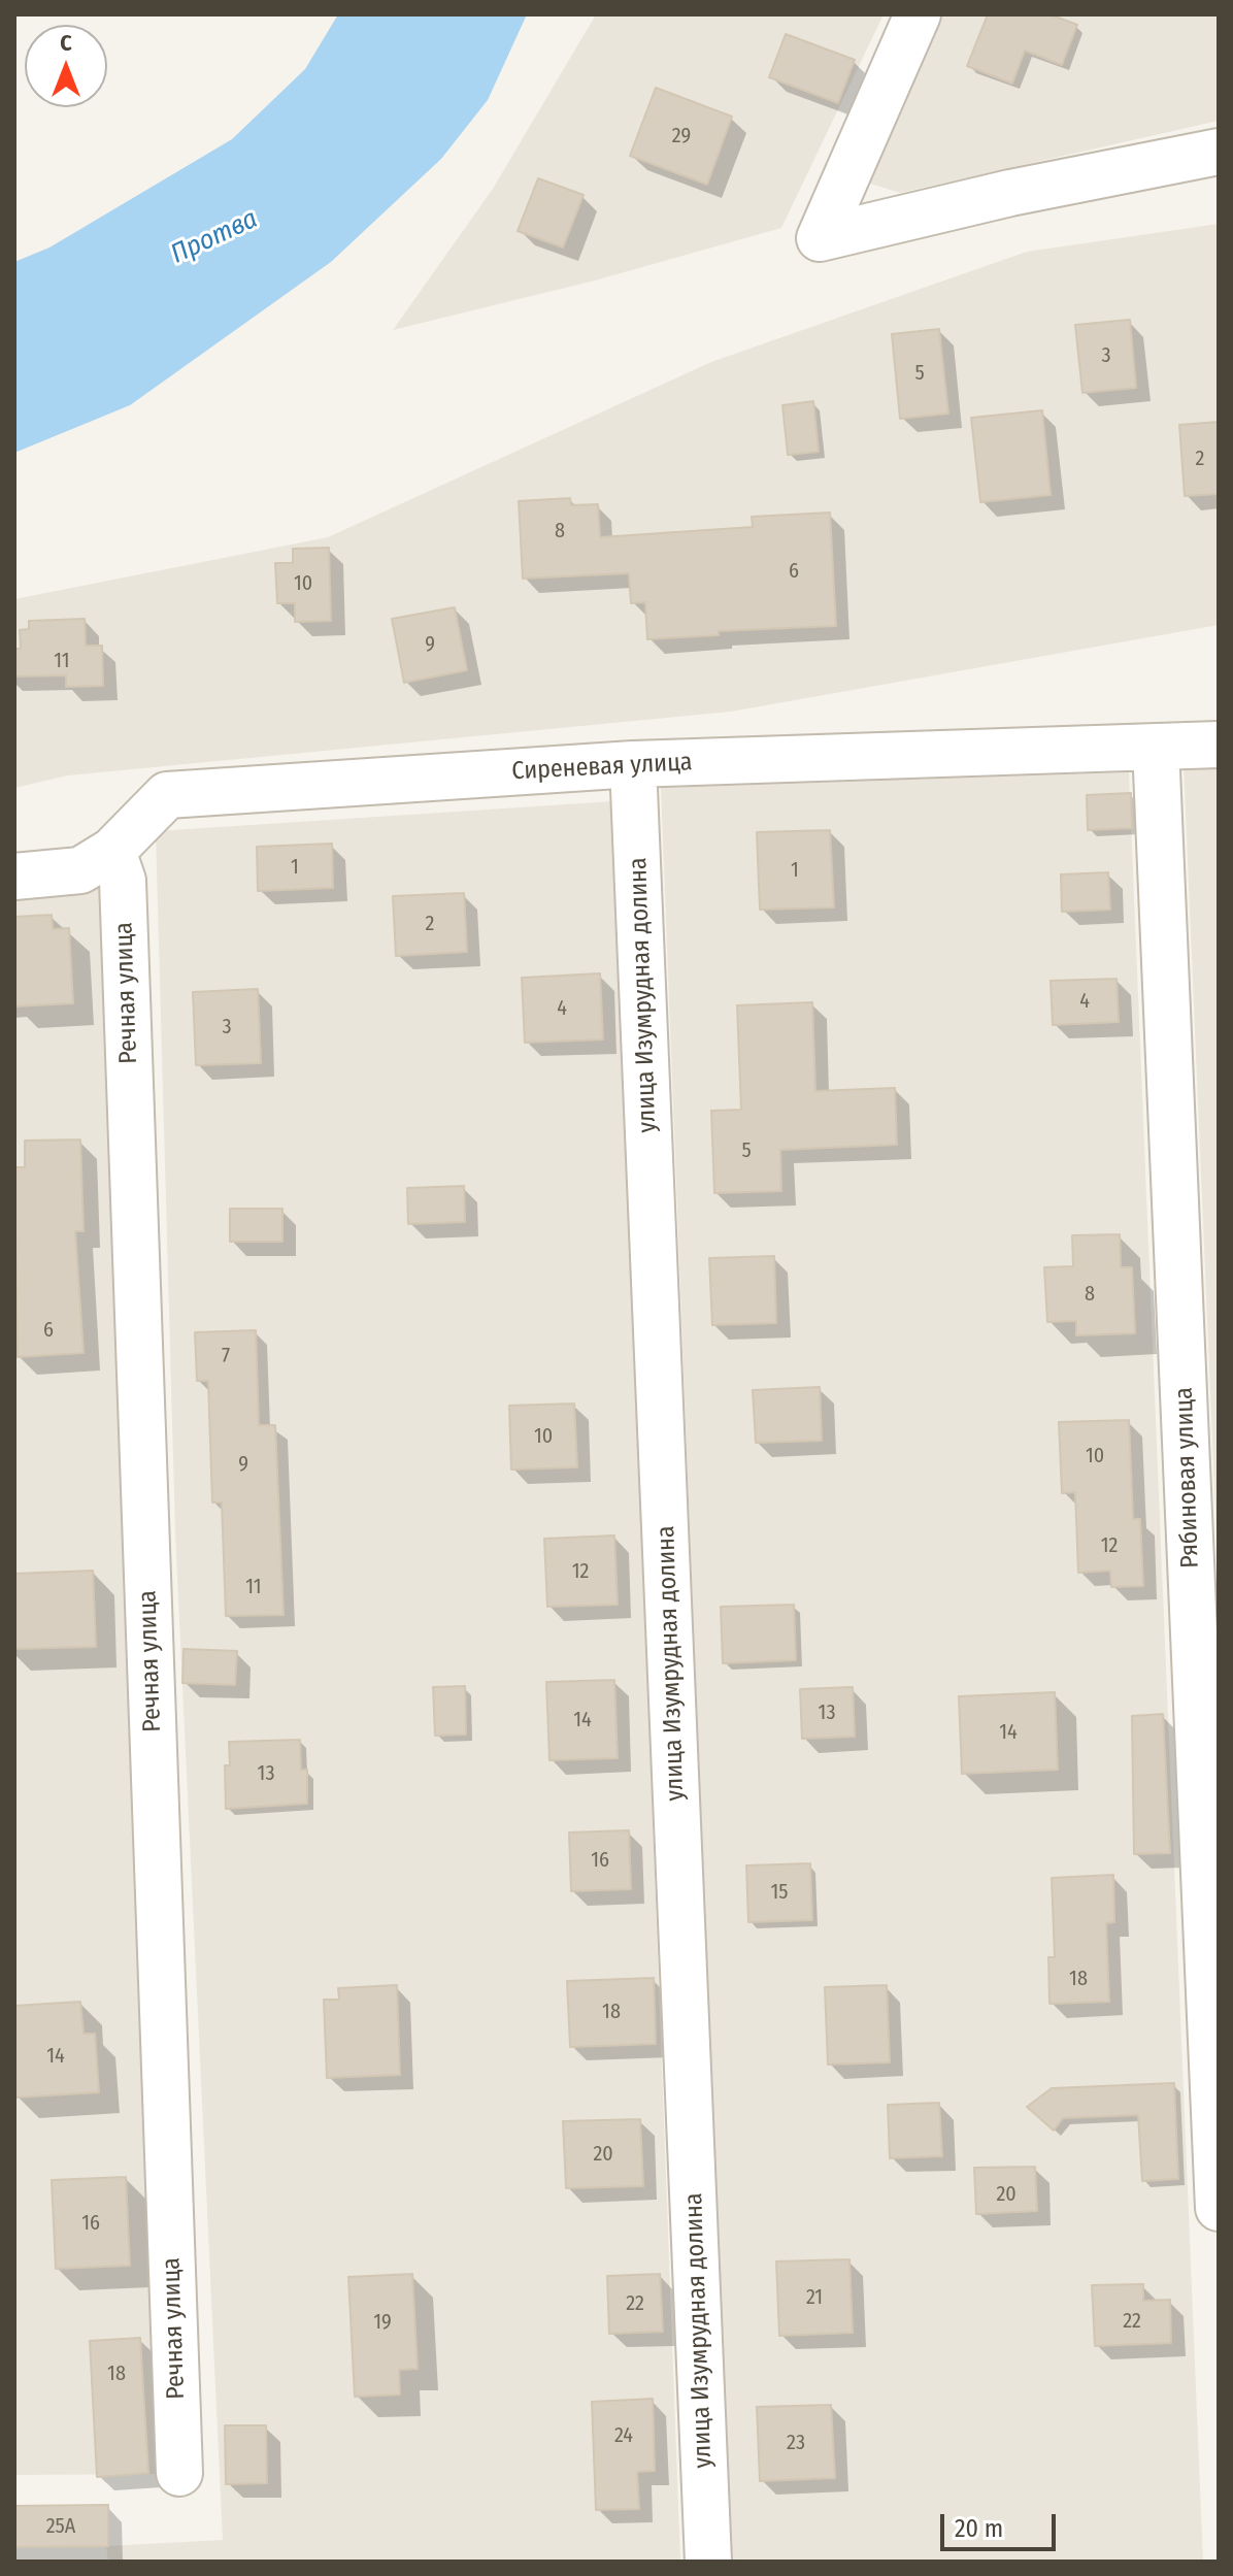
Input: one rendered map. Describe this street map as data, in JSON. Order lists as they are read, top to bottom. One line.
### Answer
{"streets":{"street":["Сиреневая улица","Речная улица","улица Изумрудная долина","Рябиновая улица"]},"crossings":[["Сиреневая улица","Речная улица"],["Сиреневая улица","улица Изумрудная долина"],["Сиреневая улица","Рябиновая улица"]],"water":["Протва"],"house_numbers":["29","3","5","2","8","6","10","9","11","1","1","2","4","4","3","5","8","6","7","10","10","9","12","12","11","13","14","14","13","16","15","18","18","14","20","20","16","21","22","22","19","18","24","23","25А"],"scale_bar":"20 m","north":"top"}
